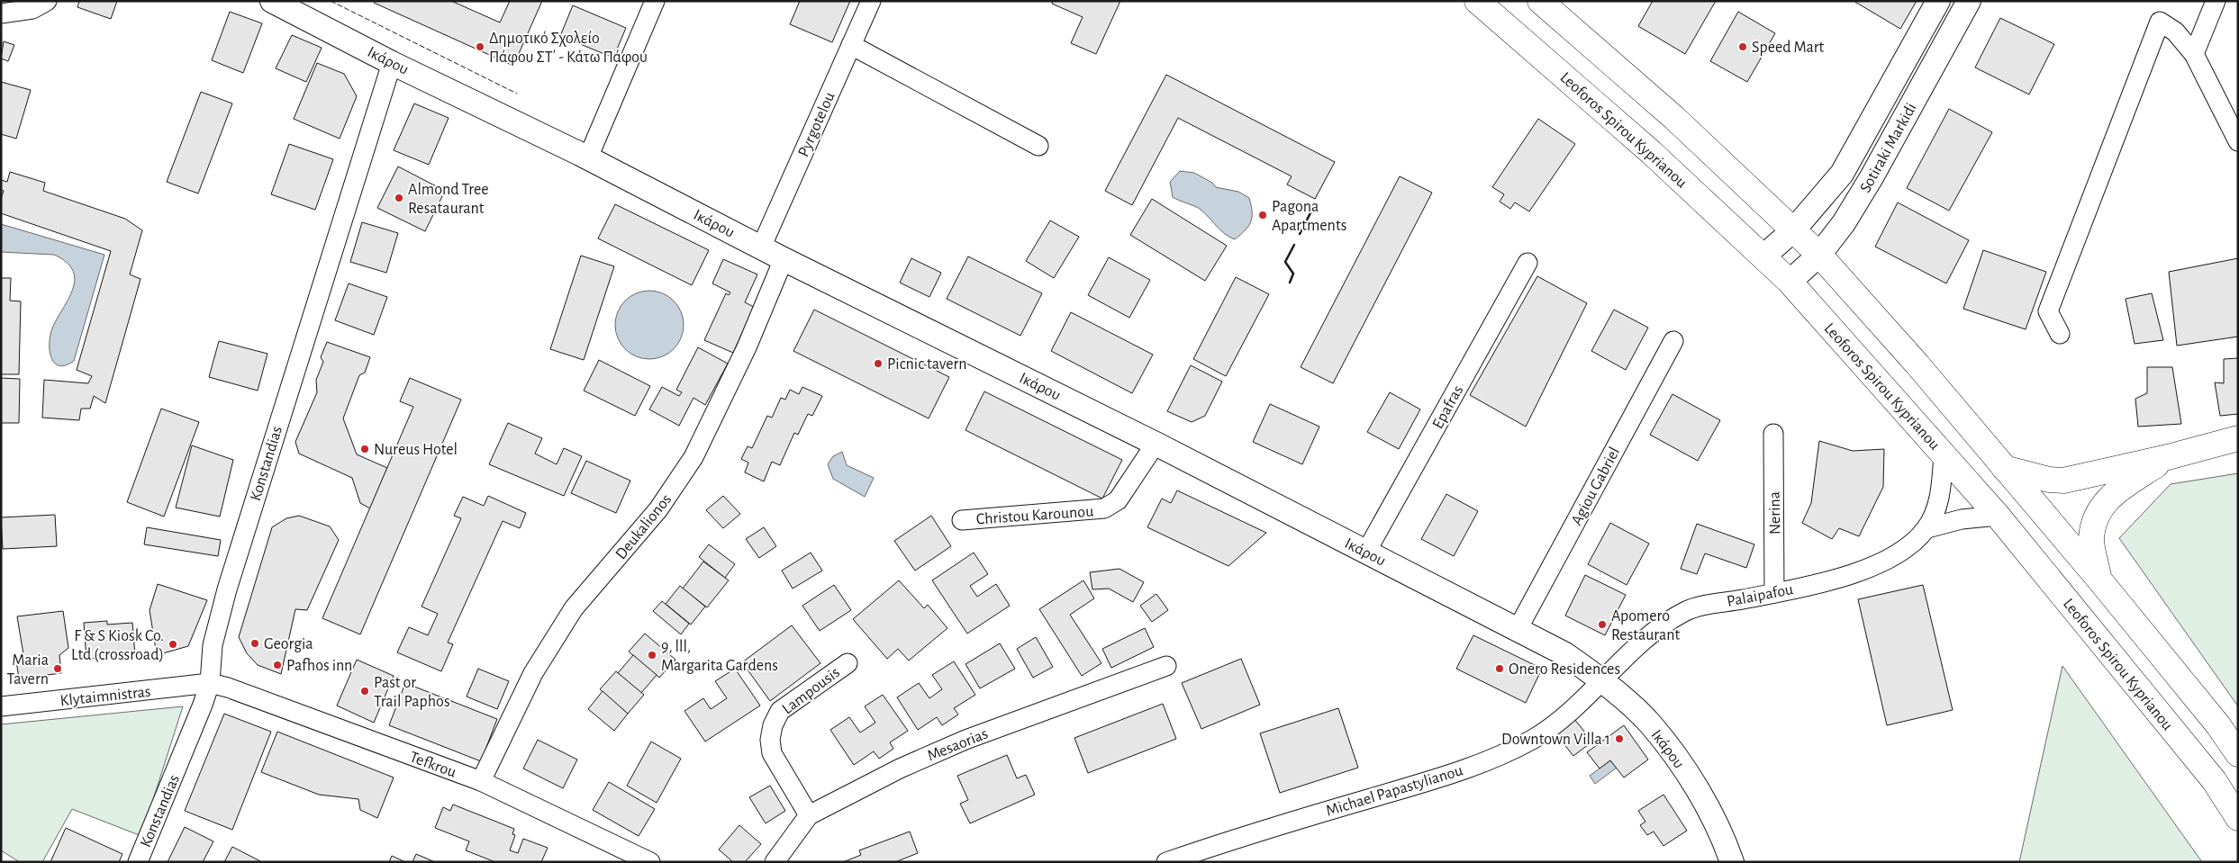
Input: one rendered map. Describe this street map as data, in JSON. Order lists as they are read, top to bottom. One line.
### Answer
{"streets":{"main road":["Leoforos Spirou Kyprianou"],"street":["Ικάρου","Pyrgotelou","Sotiraki Markidi","Epafras","Konstandias","Agiou Gabriel","Nerina","Christou Karounou","Deukalionos","Palaipafou","Lampousis","Klytaimnistras","Mesaorias","Tefkrou","Michael Papastylianou"]},"crossings":[["Ικάρου","Pyrgotelou"],["Ικάρου","Epafras"],["Ικάρου","Konstandias"],["Ικάρου","Agiou Gabriel"],["Ικάρου","Christou Karounou"],["Ικάρου","Deukalionos"],["Ικάρου","Palaipafou"],["Ικάρου","Michael Papastylianou"],["Leoforos Spirou Kyprianou","Sotiraki Markidi"],["Konstandias","Klytaimnistras"],["Konstandias","Tefkrou"],["Nerina","Palaipafou"],["Deukalionos","Tefkrou"],["Palaipafou","Michael Papastylianou"],["Lampousis","Mesaorias"],["Klytaimnistras","Tefkrou"]],"places":["Δημοτικό Σχολείο Πάφου ΣΤ΄ - Κάτω Πάφου","Speed Mart","Almond Tree Resataurant","Pagona Apartments","Picnic tavern","Nureus Hotel","Apomero Restaurant","Georgia","F & S Kiosk Co. Ltd (crossroad)","9, lll, Margarita Gardens","Pafhos inn","Maria Tavern","Onero Residences","Past or Trail Paphos","Downtown Villa 1"]}
